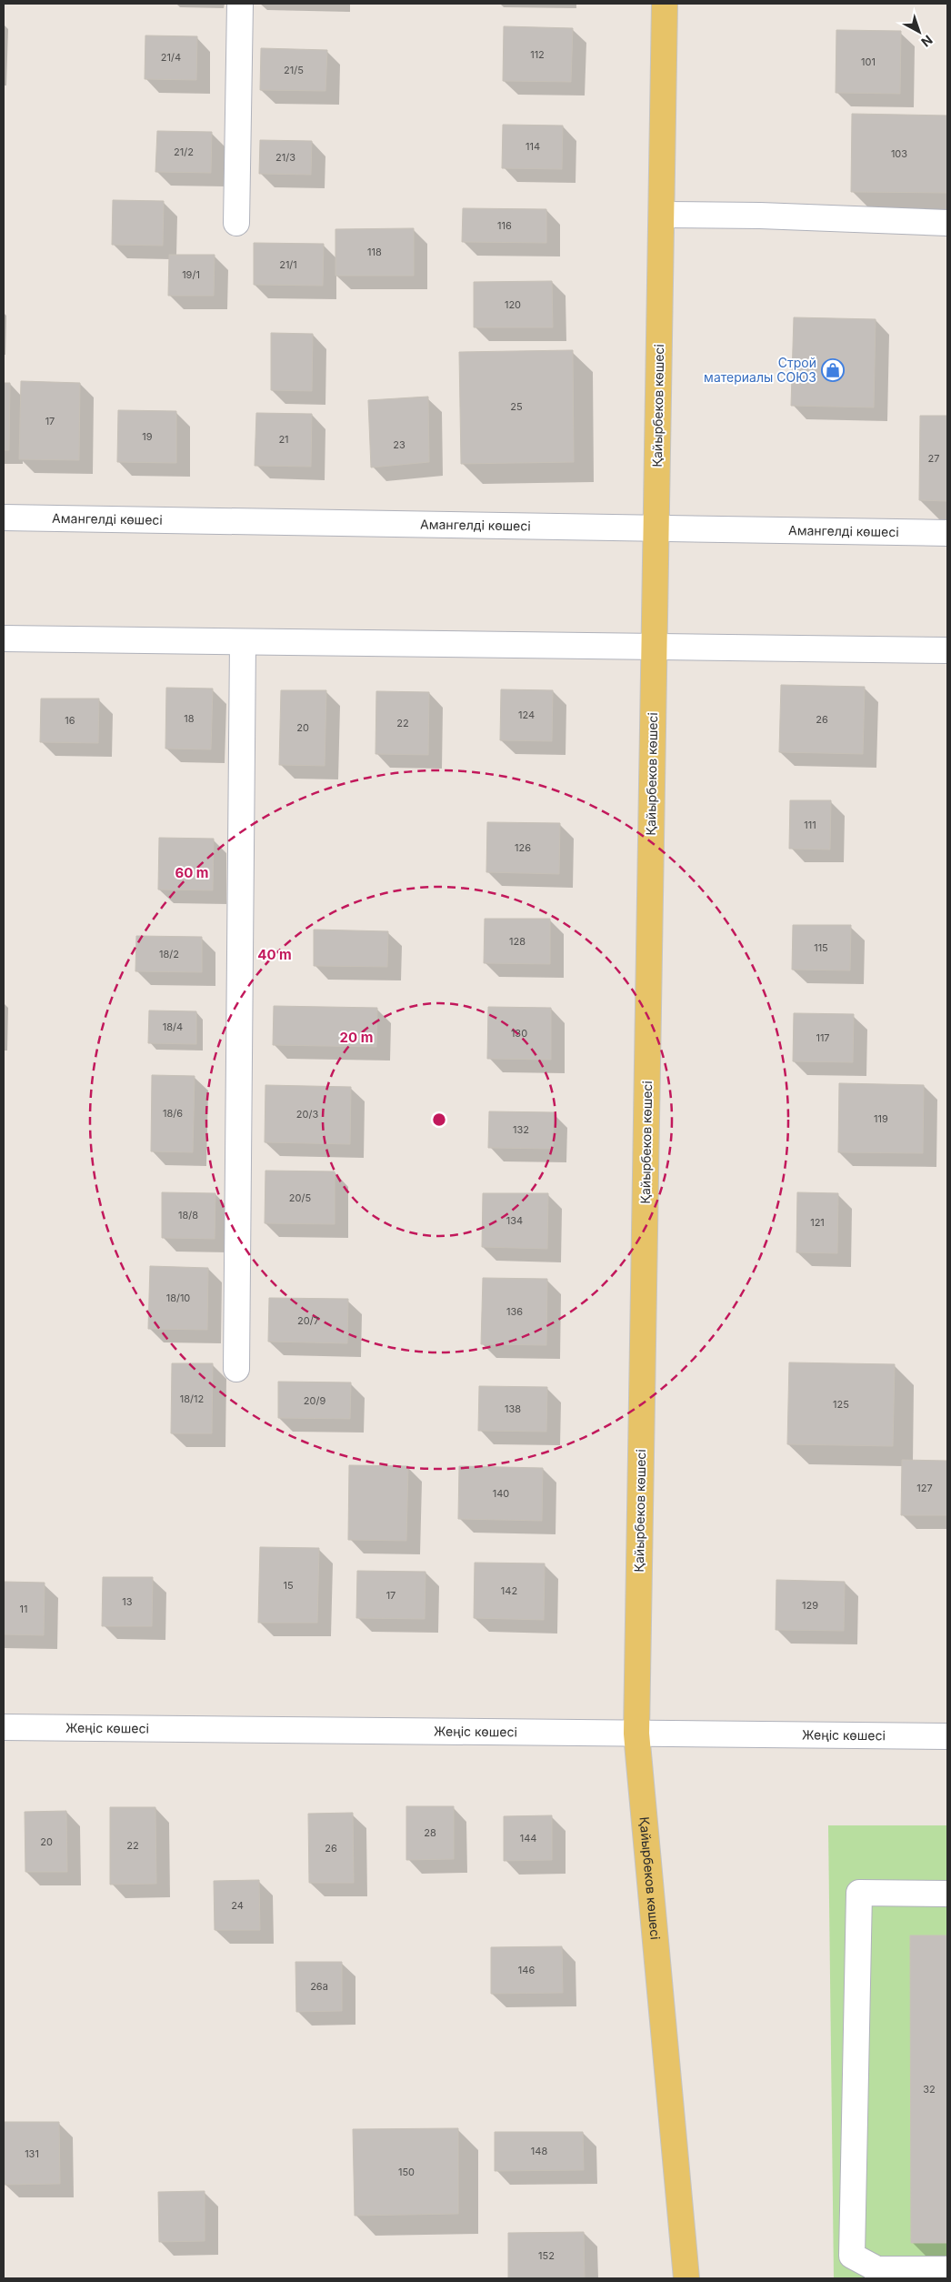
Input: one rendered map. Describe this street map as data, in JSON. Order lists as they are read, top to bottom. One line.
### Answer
{"streets":{"main road":["Қайырбеков көшесі"],"street":["Амангелді көшесі","Жеңіс көшесі"]},"crossings":[["Қайырбеков көшесі","Амангелді көшесі"],["Қайырбеков көшесі","Жеңіс көшесі"]],"places":{"shop":["Строй материалы СОЮЗ"]},"house_numbers":["112","21/4","101","21/5","114","21/2","103","21/3","116","118","21/1","19/1","120","25","17","19","21","23","27","124","18","26","16","22","20","111","126","128","115","18/2","18/4","130","117","18/6","20/3","119","132","20/5","18/8","134","121","18/10","136","20/7","18/12","20/9","125","138","127","140","15","142","17","13","129","11","28","144","20","22","26","24","146","26а","32","148","131","150","152"],"north":"bottom right","rings":["60 m","40 m","20 m"]}
